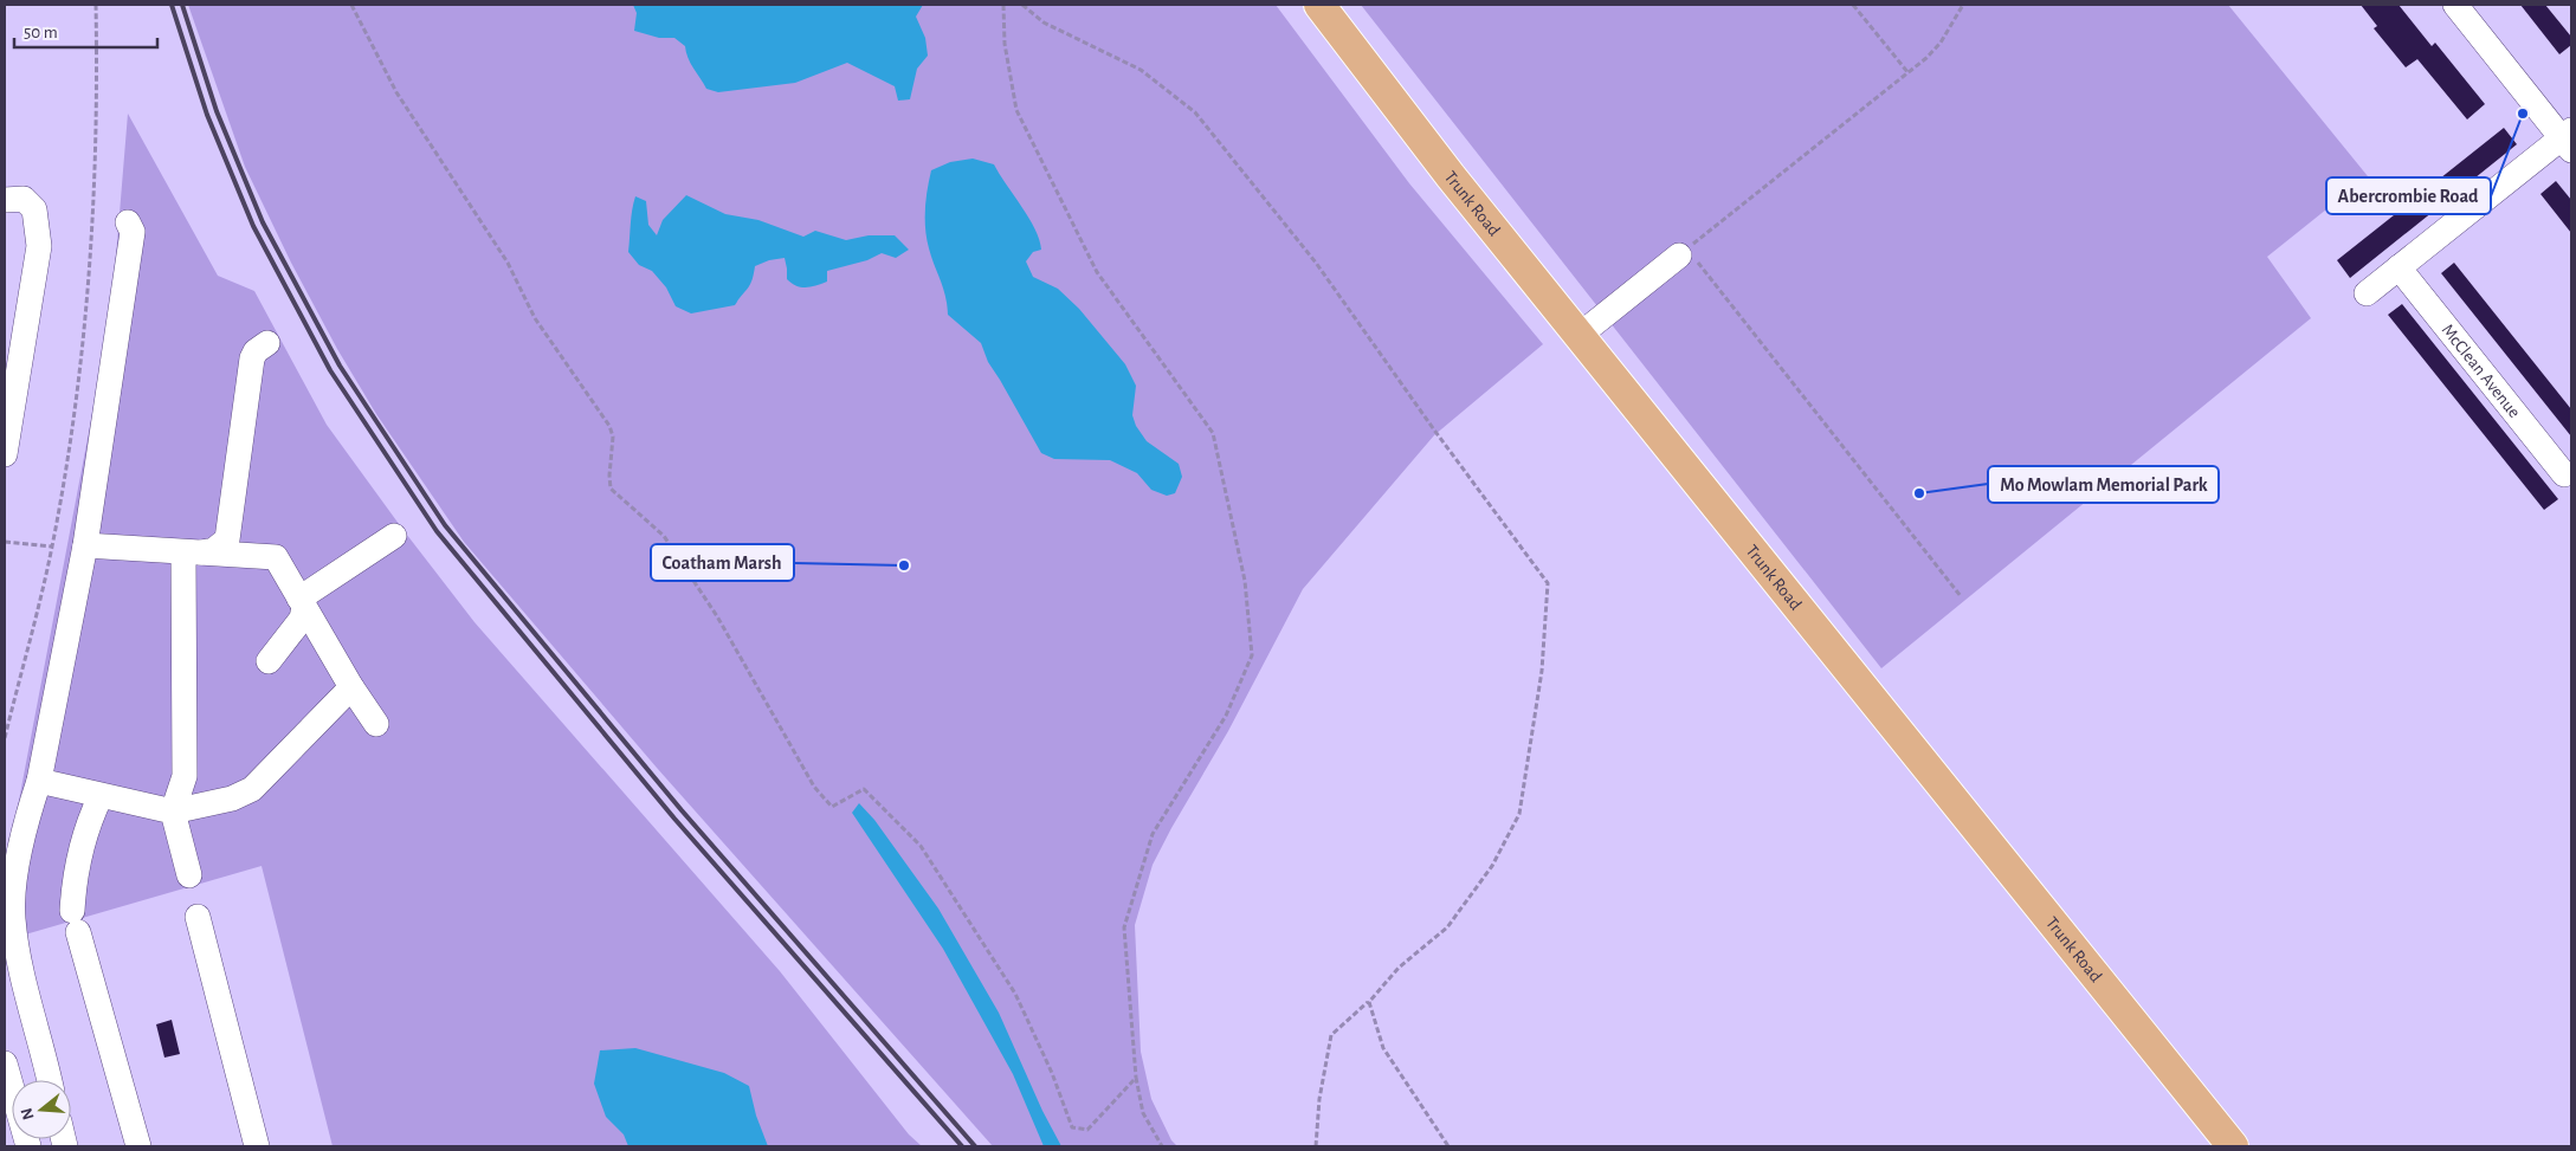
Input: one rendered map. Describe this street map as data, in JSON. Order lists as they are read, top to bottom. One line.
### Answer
{"streets":{"main road":["Trunk Road"],"street":["McClean Avenue"]},"places":["Abercrombie Road","Mo Mowlam Memorial Park","Coatham Marsh"],"scale_bar":"50 m","north":"left"}
